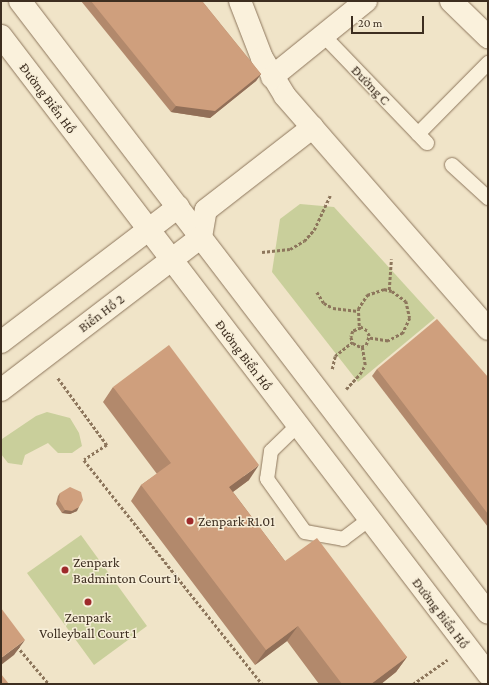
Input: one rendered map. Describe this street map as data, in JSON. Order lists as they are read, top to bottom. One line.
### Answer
{"streets":{"street":["Đường Biển Hồ","Biển Hồ 2"],"lane":["Đường C"]},"crossings":[["Đường Biển Hồ","Biển Hồ 2"]],"places":["Zenpark R1.01","Zenpark Badminton Court 1","Zenpark Volleyball Court 1"],"scale_bar":"20 m"}
